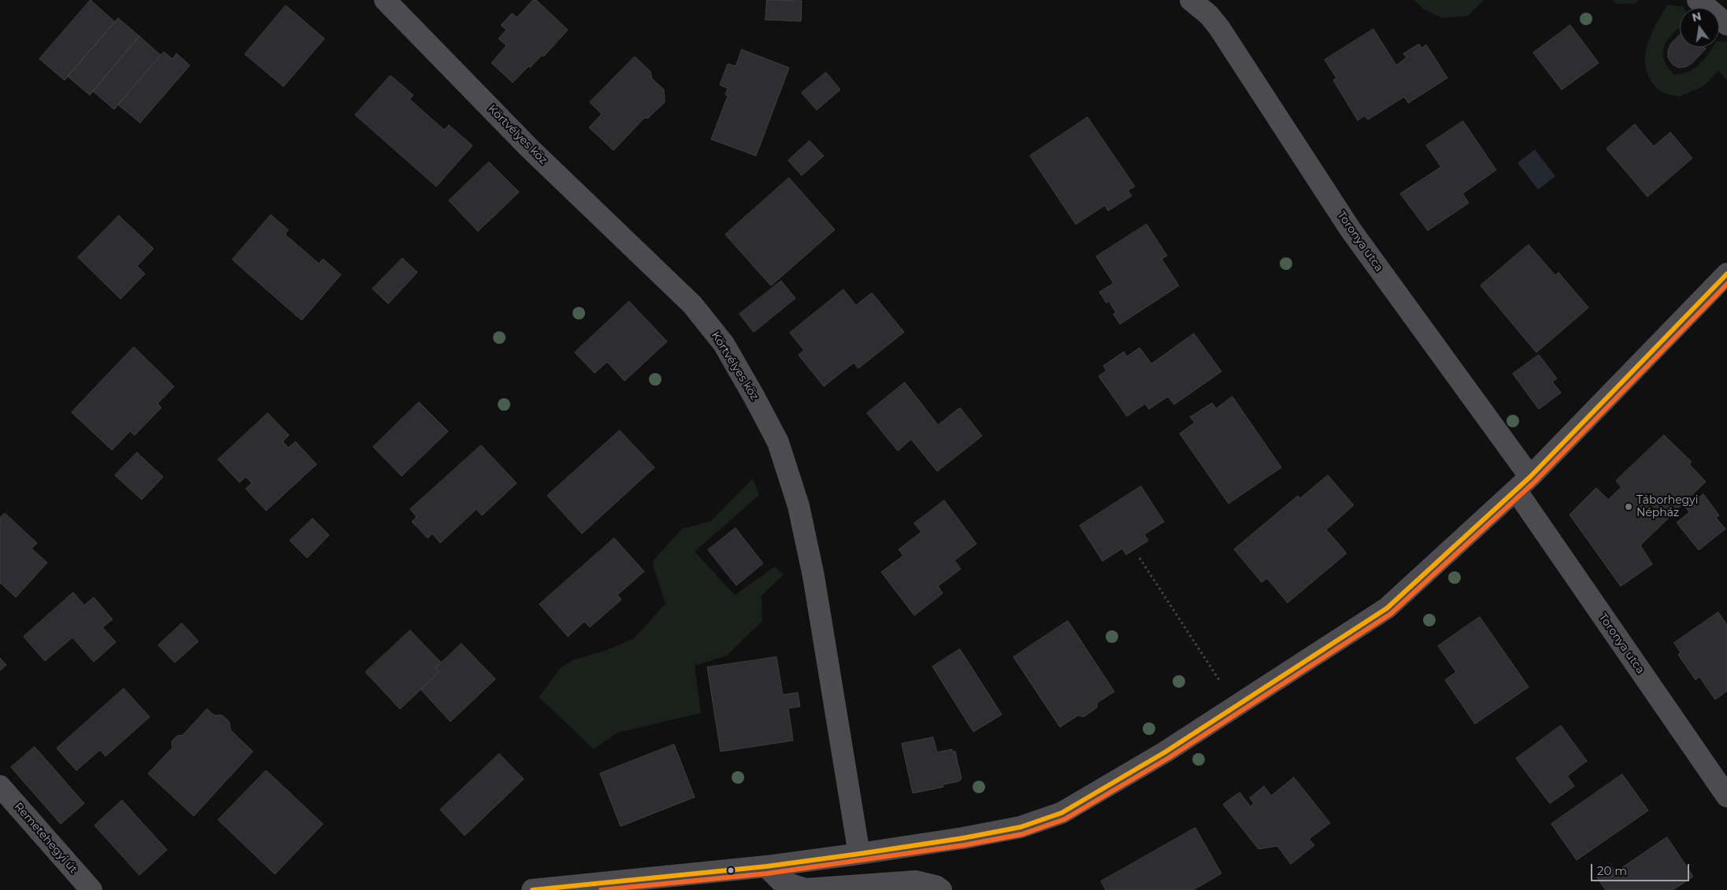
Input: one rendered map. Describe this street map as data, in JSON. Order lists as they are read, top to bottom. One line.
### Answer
{"streets":{"street":["Körtvélyes köz","Toronya utca","Remetehegyi út"]},"places":["Táborhegyi Népház"],"scale_bar":"20 m","north":"top"}
